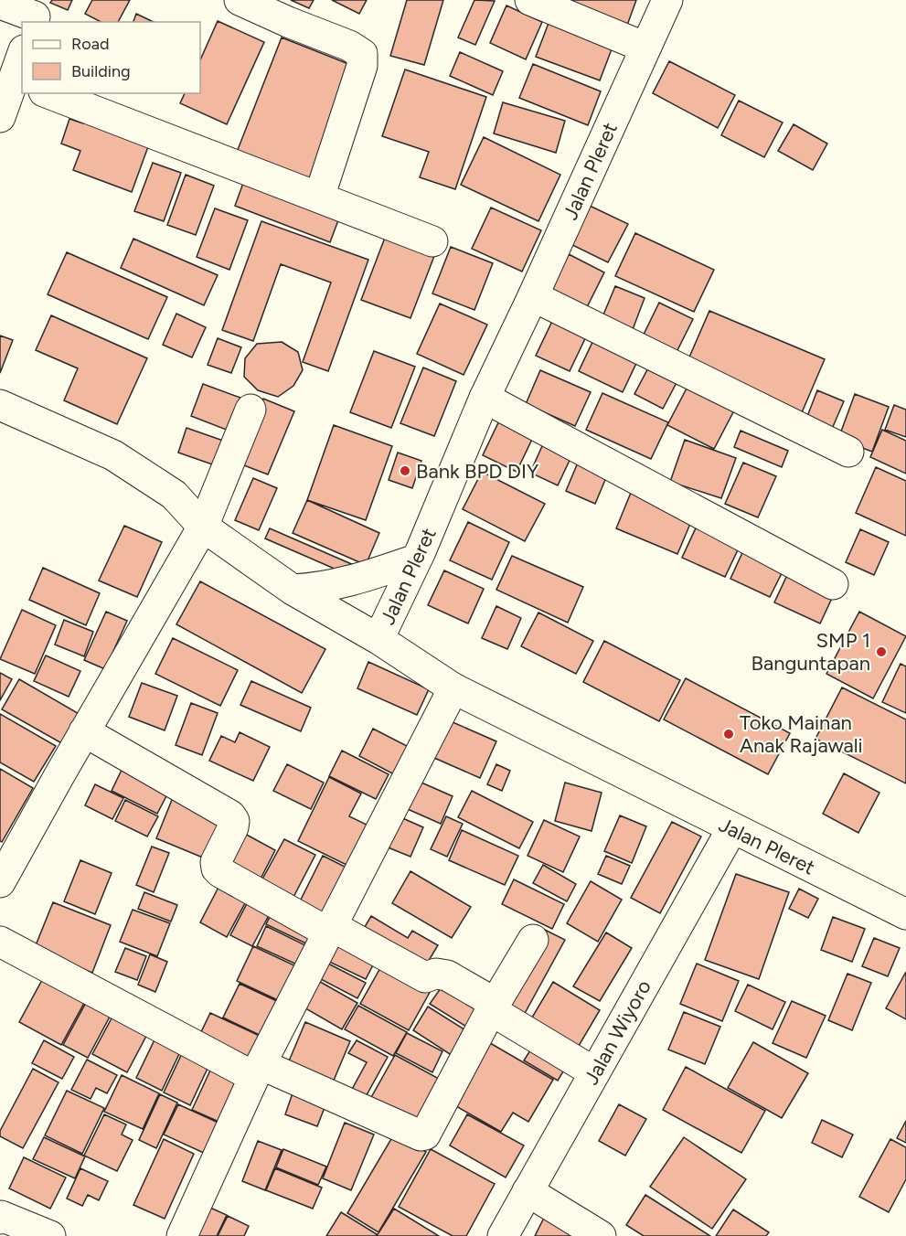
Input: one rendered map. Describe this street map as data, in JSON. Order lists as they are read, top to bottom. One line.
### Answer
{"streets":{"street":["Jalan Pleret","Jalan Wiyoro"]},"crossings":[["Jalan Pleret","Jalan Wiyoro"]],"places":["Bank BPD DIY","SMP 1 Banguntapan","Toko Mainan Anak Rajawali"],"legend":["Road","Building"]}
